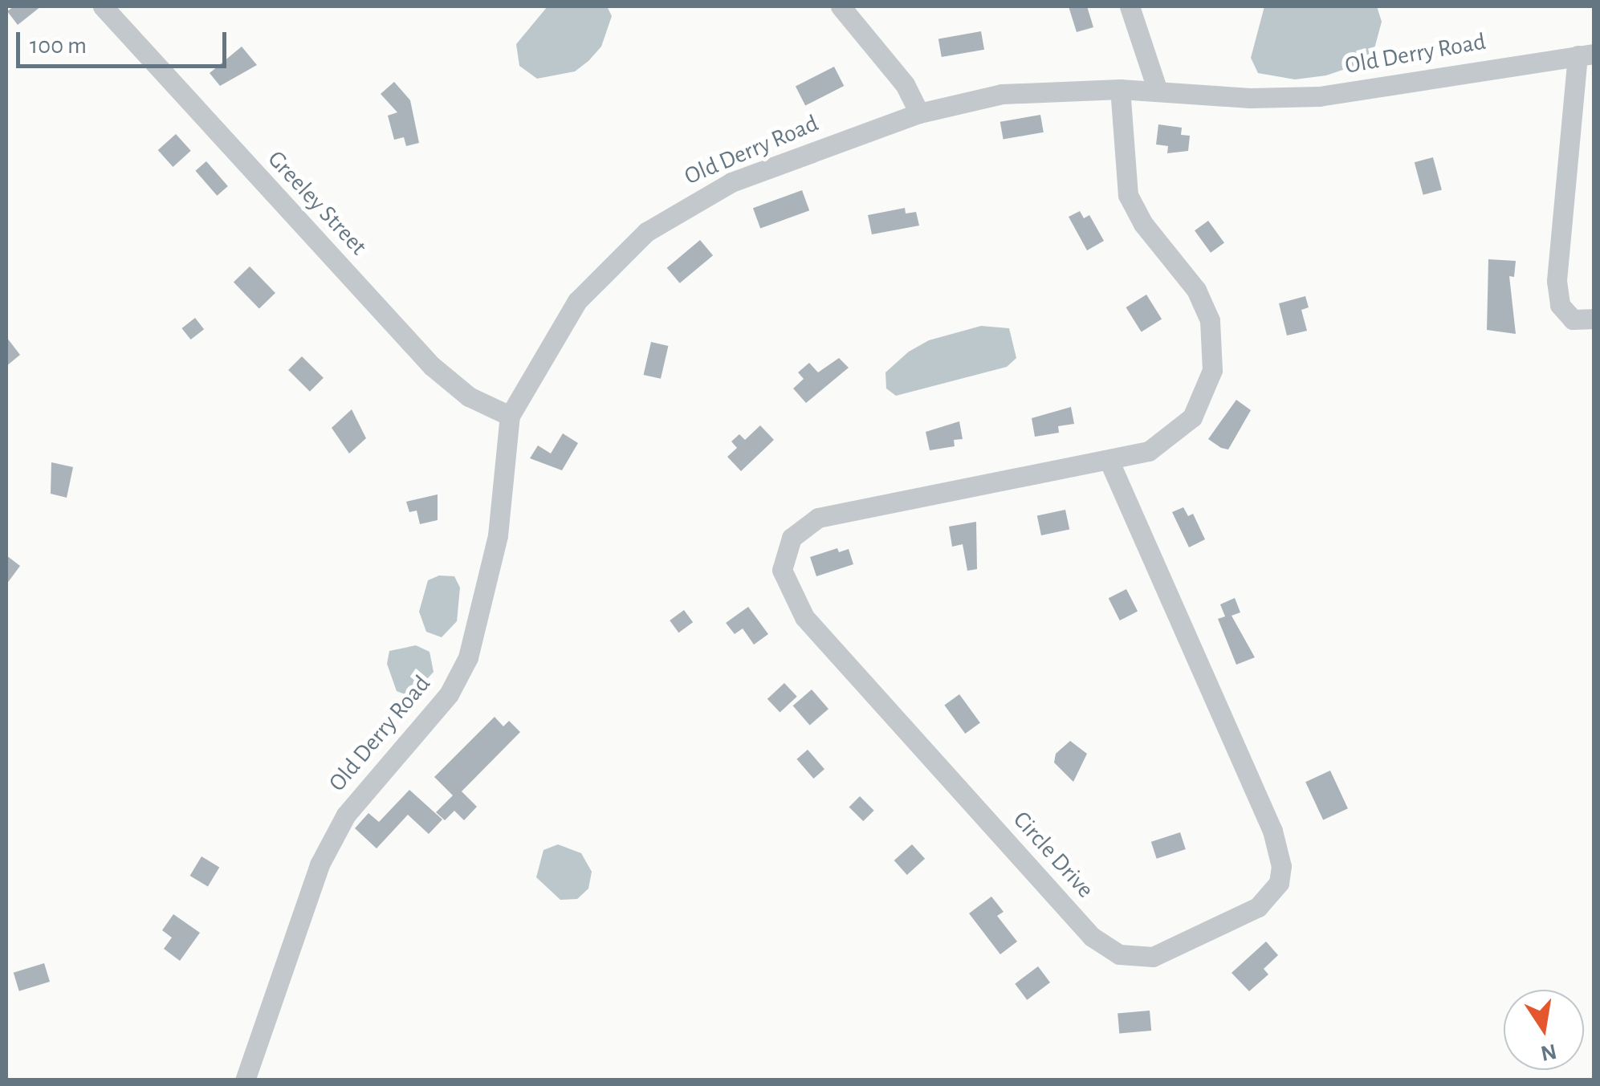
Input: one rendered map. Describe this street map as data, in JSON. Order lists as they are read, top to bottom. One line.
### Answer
{"streets":{"street":["Old Derry Road","Greeley Street","Circle Drive"]},"crossings":[["Old Derry Road","Greeley Street"],["Old Derry Road","Circle Drive"]],"scale_bar":"100 m","north":"bottom"}
